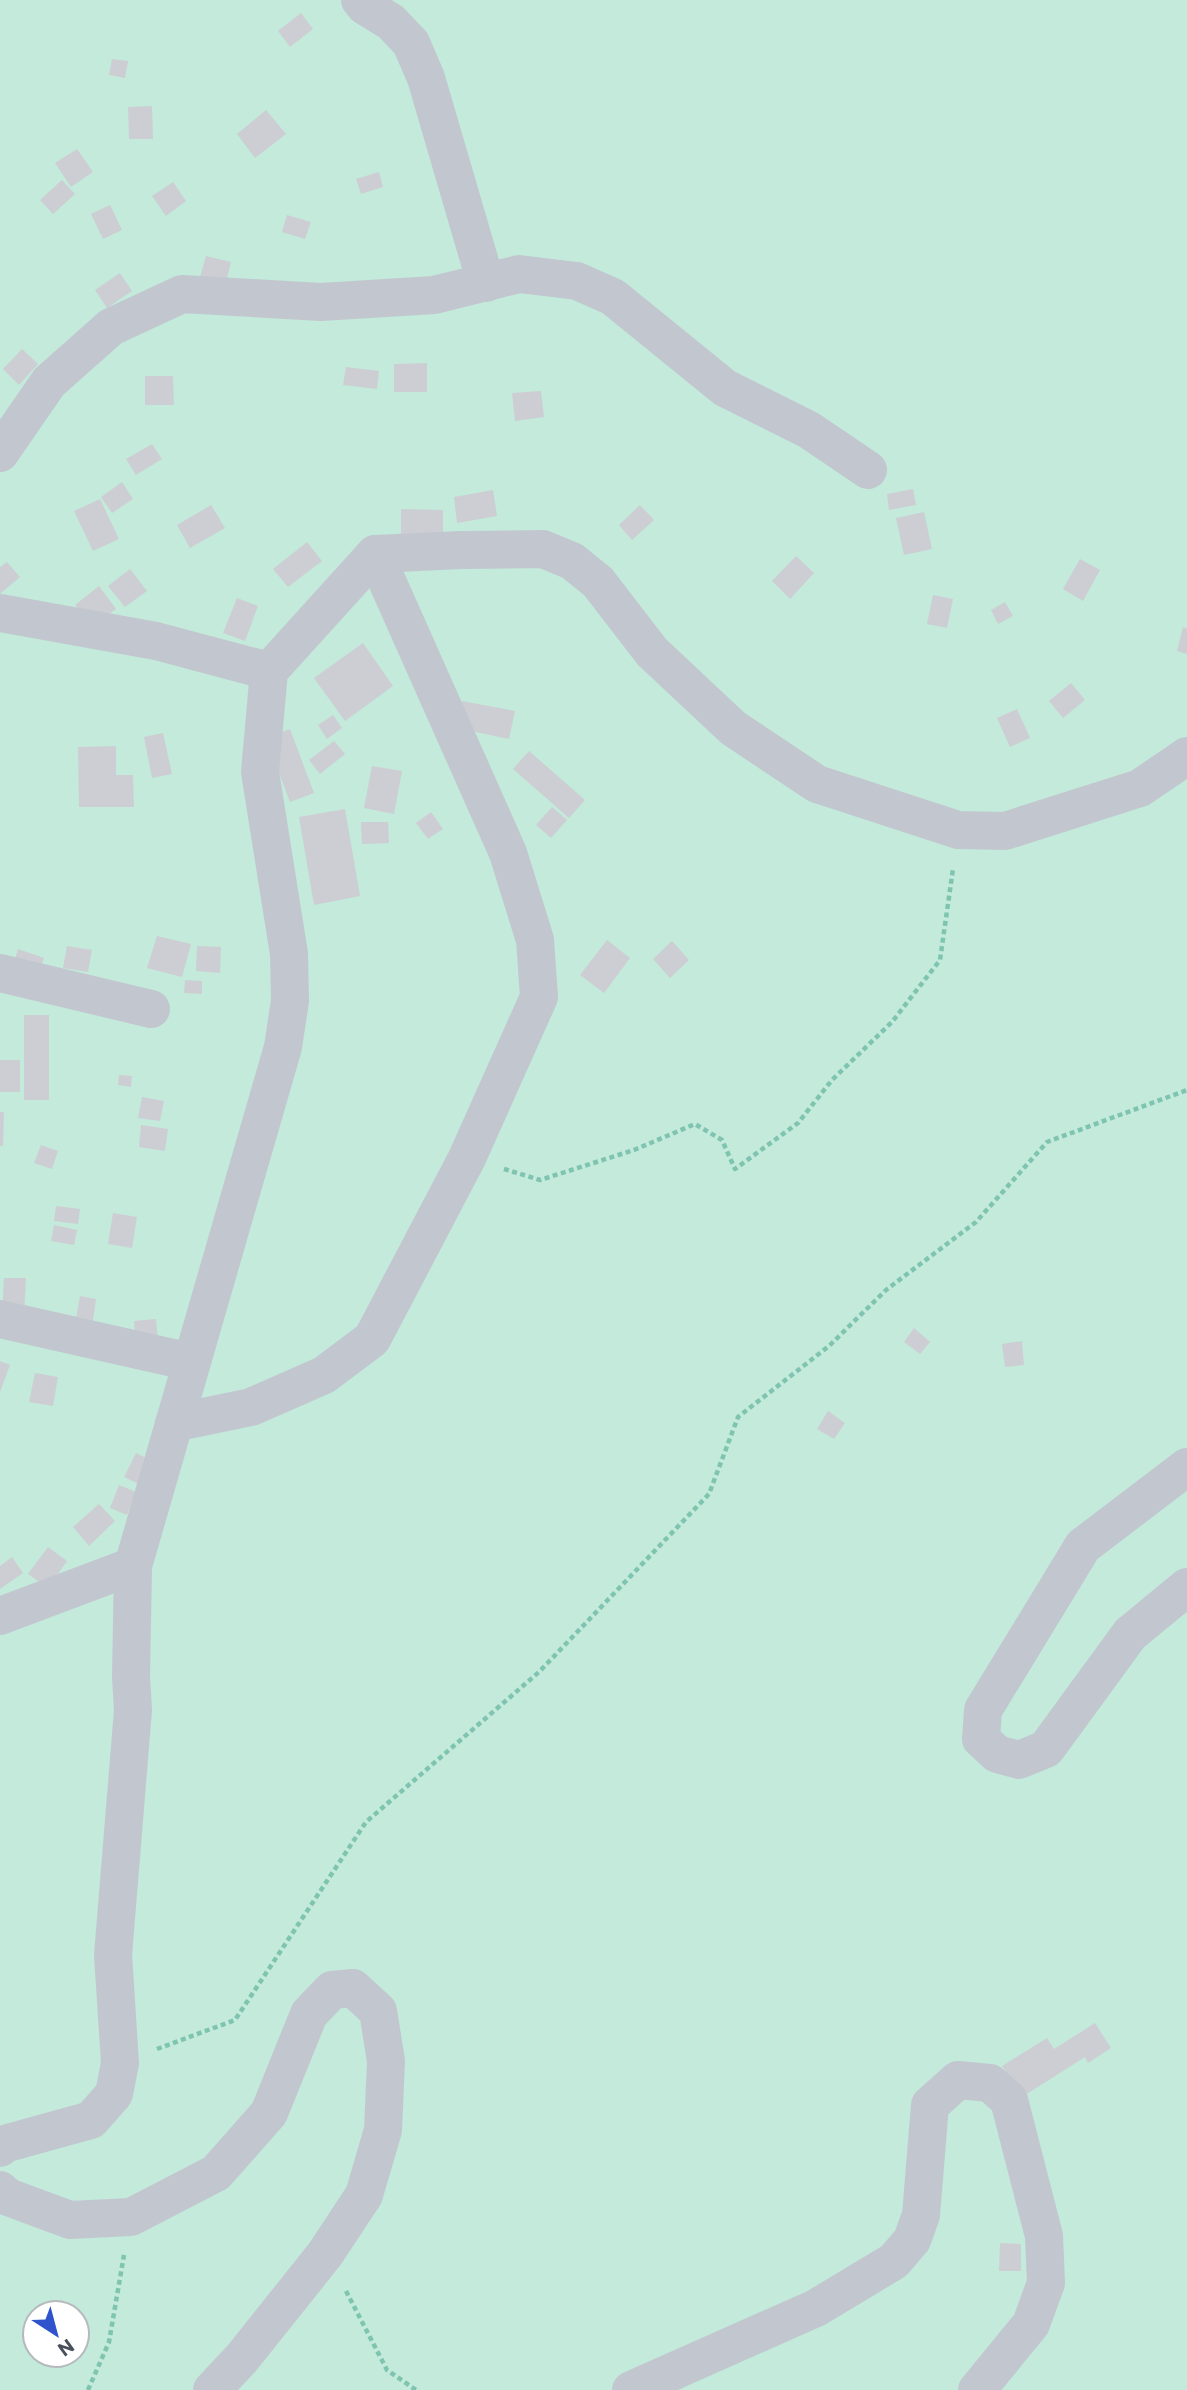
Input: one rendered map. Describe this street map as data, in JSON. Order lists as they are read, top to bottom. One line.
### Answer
{"north":"bottom right"}
